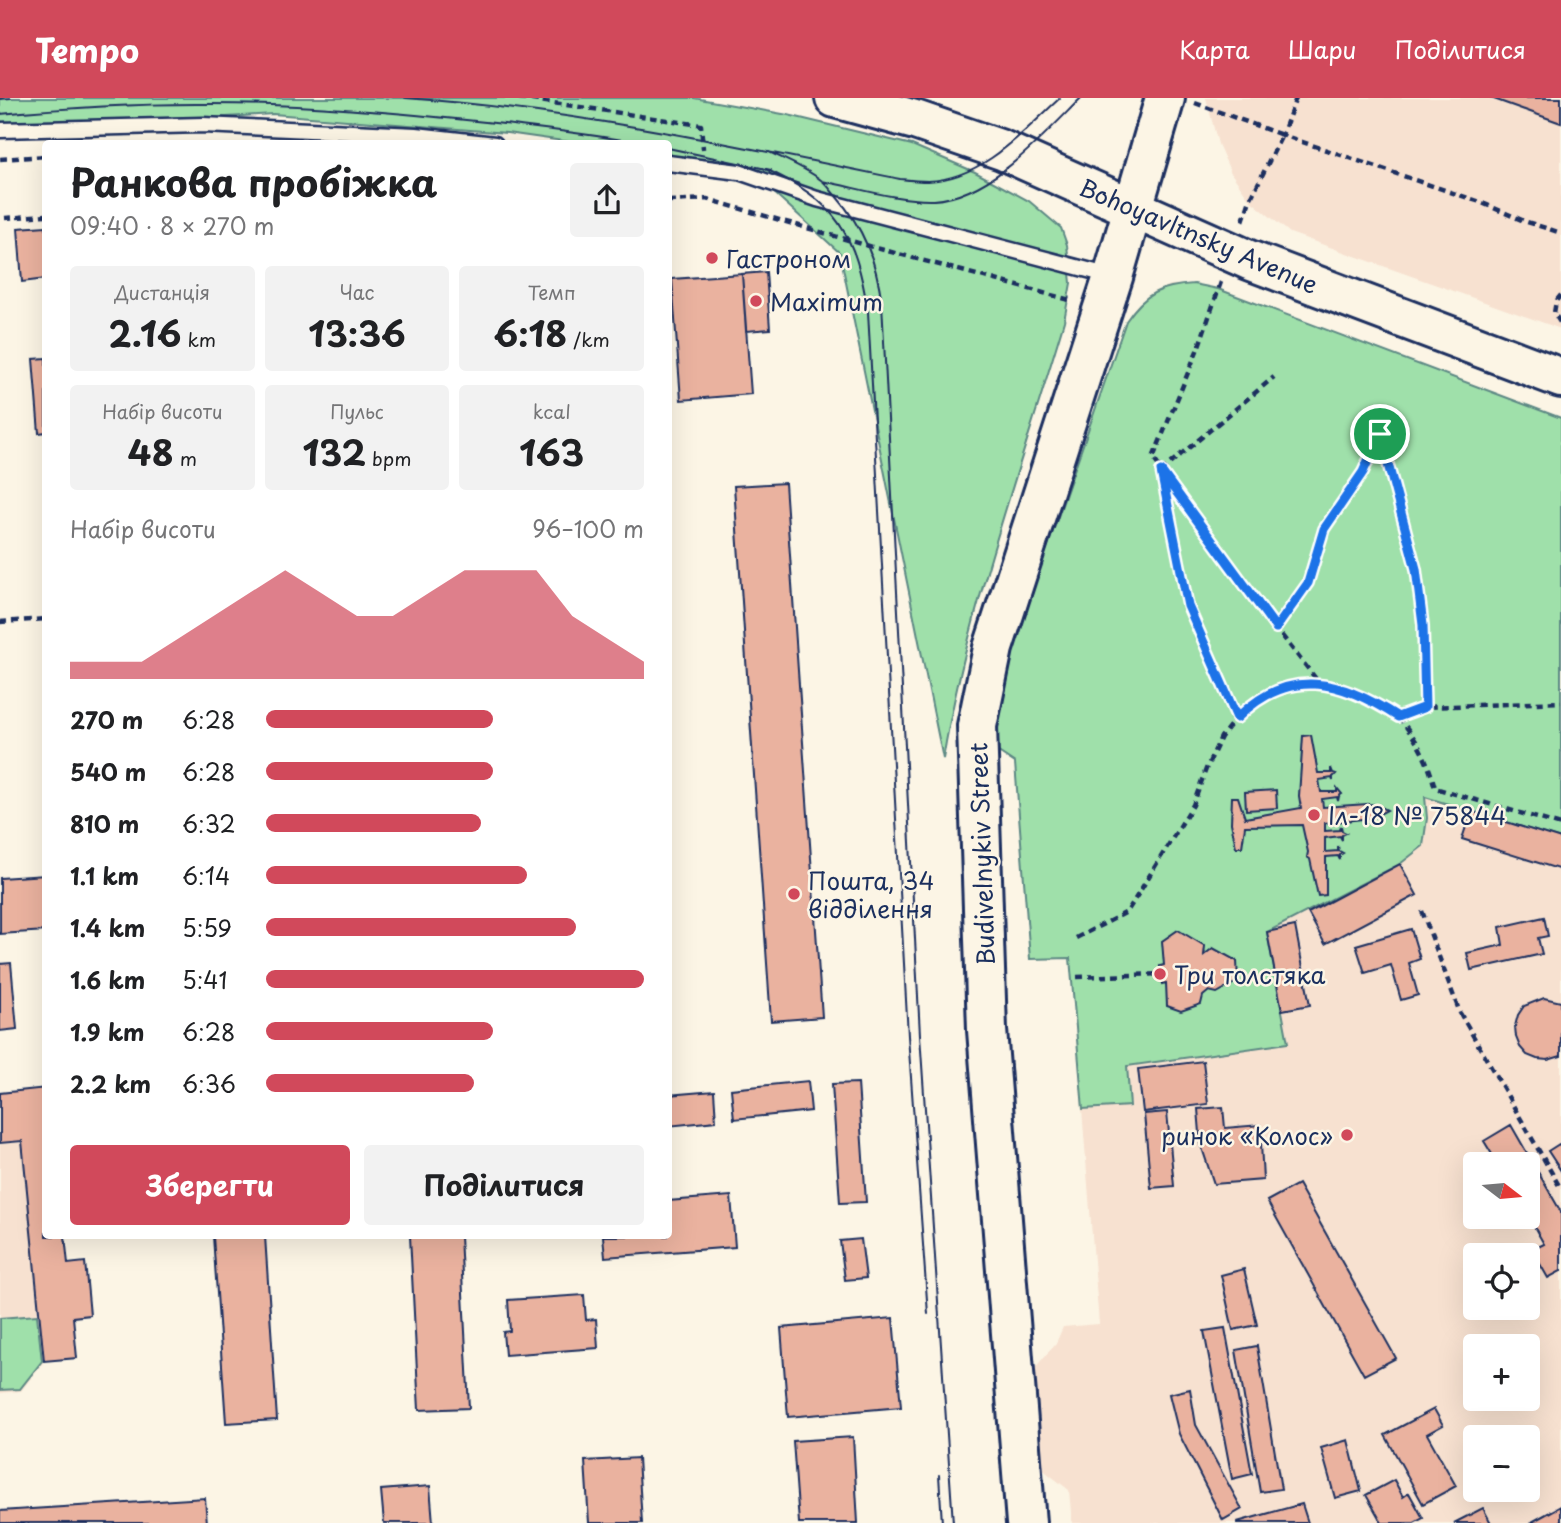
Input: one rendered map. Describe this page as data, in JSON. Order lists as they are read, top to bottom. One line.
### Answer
{"streets":{"street":["Bohoyavltnsky Avenue","Budivelnykiv Street"]},"crossings":[["Bohoyavltnsky Avenue","Budivelnykiv Street"]],"places":["Гастроном","Maximum","Іл-18 № 75844","Пошта, 34 відділення","Три толстяка","ринок «Колос»"],"north":"right","page":{"header":"Tempo","nav":["Карта","Шари","Поділитися"],"heading":["Ранкова пробіжка","09:40 · 8 × 270 m"],"stats":[["Дистанція","2.16 km"],["Час","13:36"],["Темп","6:18 /km"],["Набір висоти","48 m"],["Пульс","132 bpm"],["kcal","163"]],"chart":["Набір висоти","96–100 m"],"list":[{"name":"270 m","note":"6:28"},{"name":"540 m","note":"6:28"},{"name":"810 m","note":"6:32"},{"name":"1.1 km","note":"6:14"},{"name":"1.4 km","note":"5:59"},{"name":"1.6 km","note":"5:41"},{"name":"1.9 km","note":"6:28"},{"name":"2.2 km","note":"6:36"}],"buttons":["Зберегти","Поділитися"],"map_buttons":["+","−"]}}
